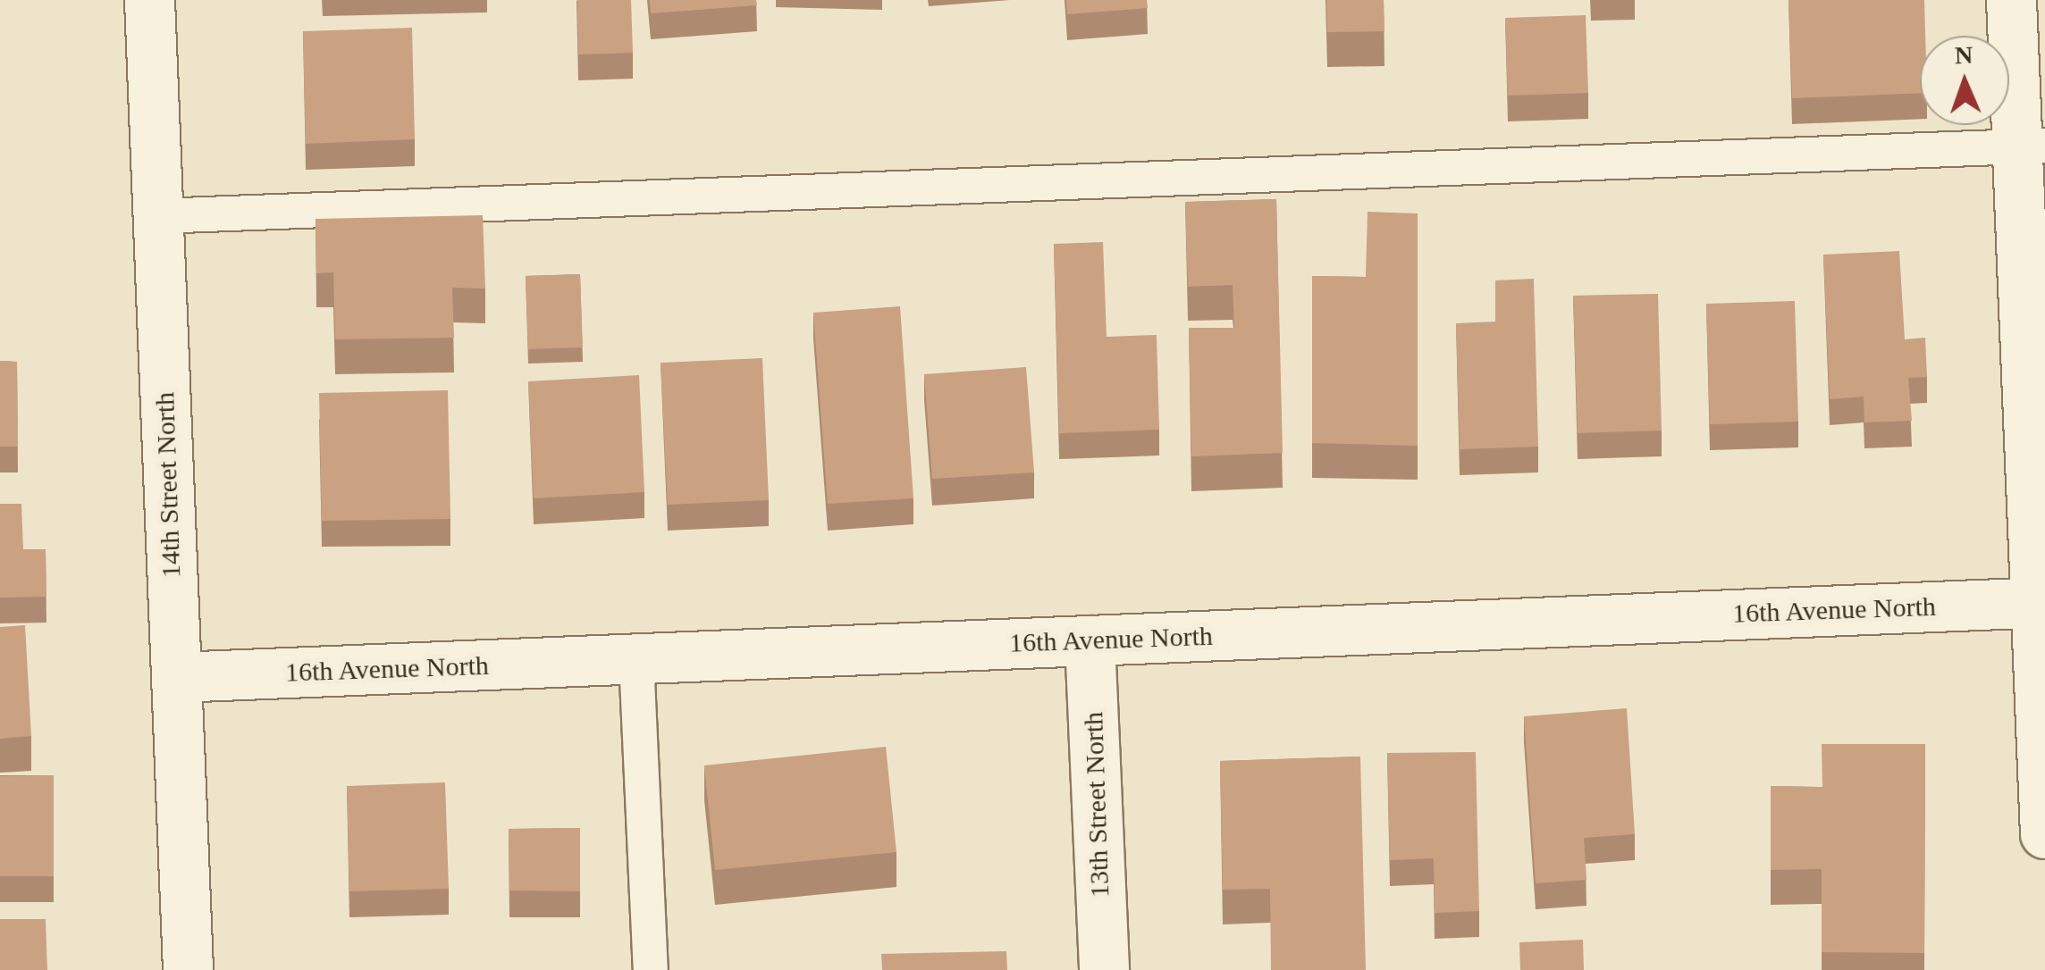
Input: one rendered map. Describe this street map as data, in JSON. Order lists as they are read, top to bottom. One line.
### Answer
{"streets":{"street":["14th Street North","16th Avenue North","13th Street North"]},"crossings":[["14th Street North","16th Avenue North"],["16th Avenue North","13th Street North"]],"north":"top"}
